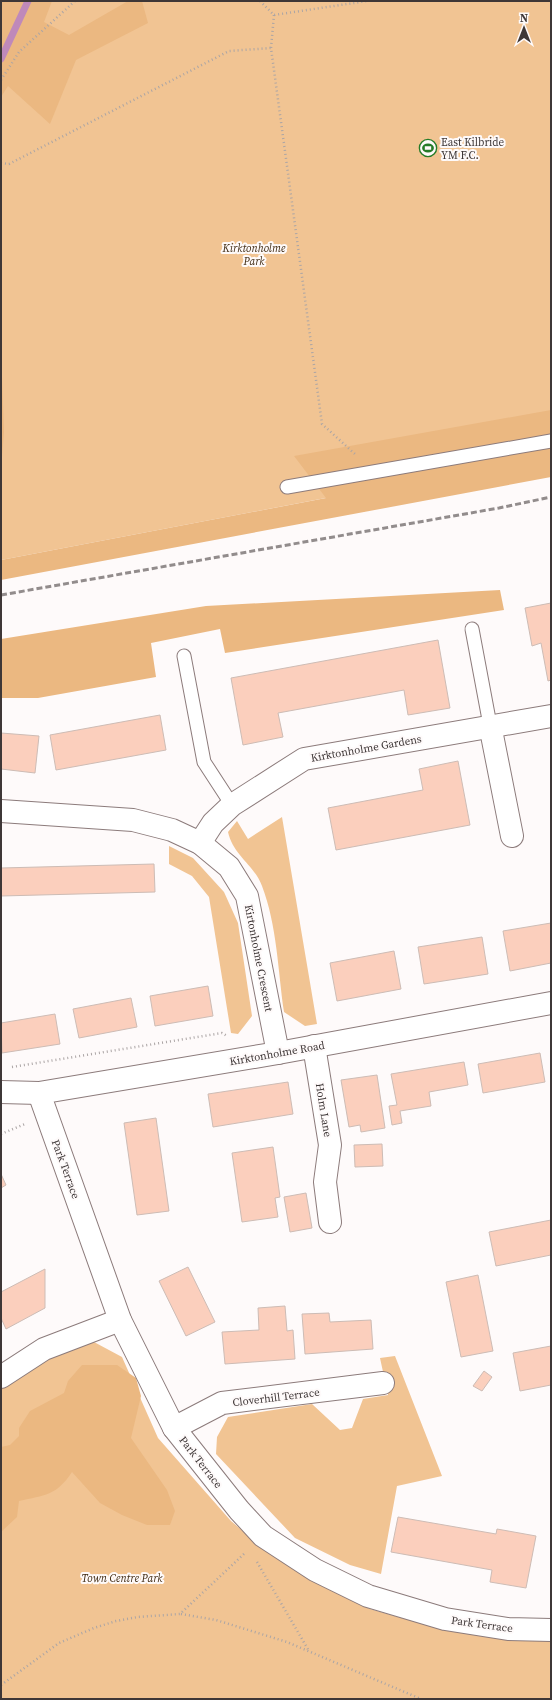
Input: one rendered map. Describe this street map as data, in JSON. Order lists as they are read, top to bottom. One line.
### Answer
{"streets":{"street":["Kirktonholme Gardens","Kirtonholme Crescent","Kirktonholme Road","Holm Lane","Park Terrace","Cloverhill Terrace"]},"crossings":[["Kirktonholme Gardens","Kirtonholme Crescent"],["Kirtonholme Crescent","Kirktonholme Road"],["Kirktonholme Road","Holm Lane"],["Kirktonholme Road","Park Terrace"],["Park Terrace","Cloverhill Terrace"]],"parks":["Kirktonholme Park","Town Centre Park"],"places":{"sports":["East Kilbride YM F.C."]},"north":"top"}
